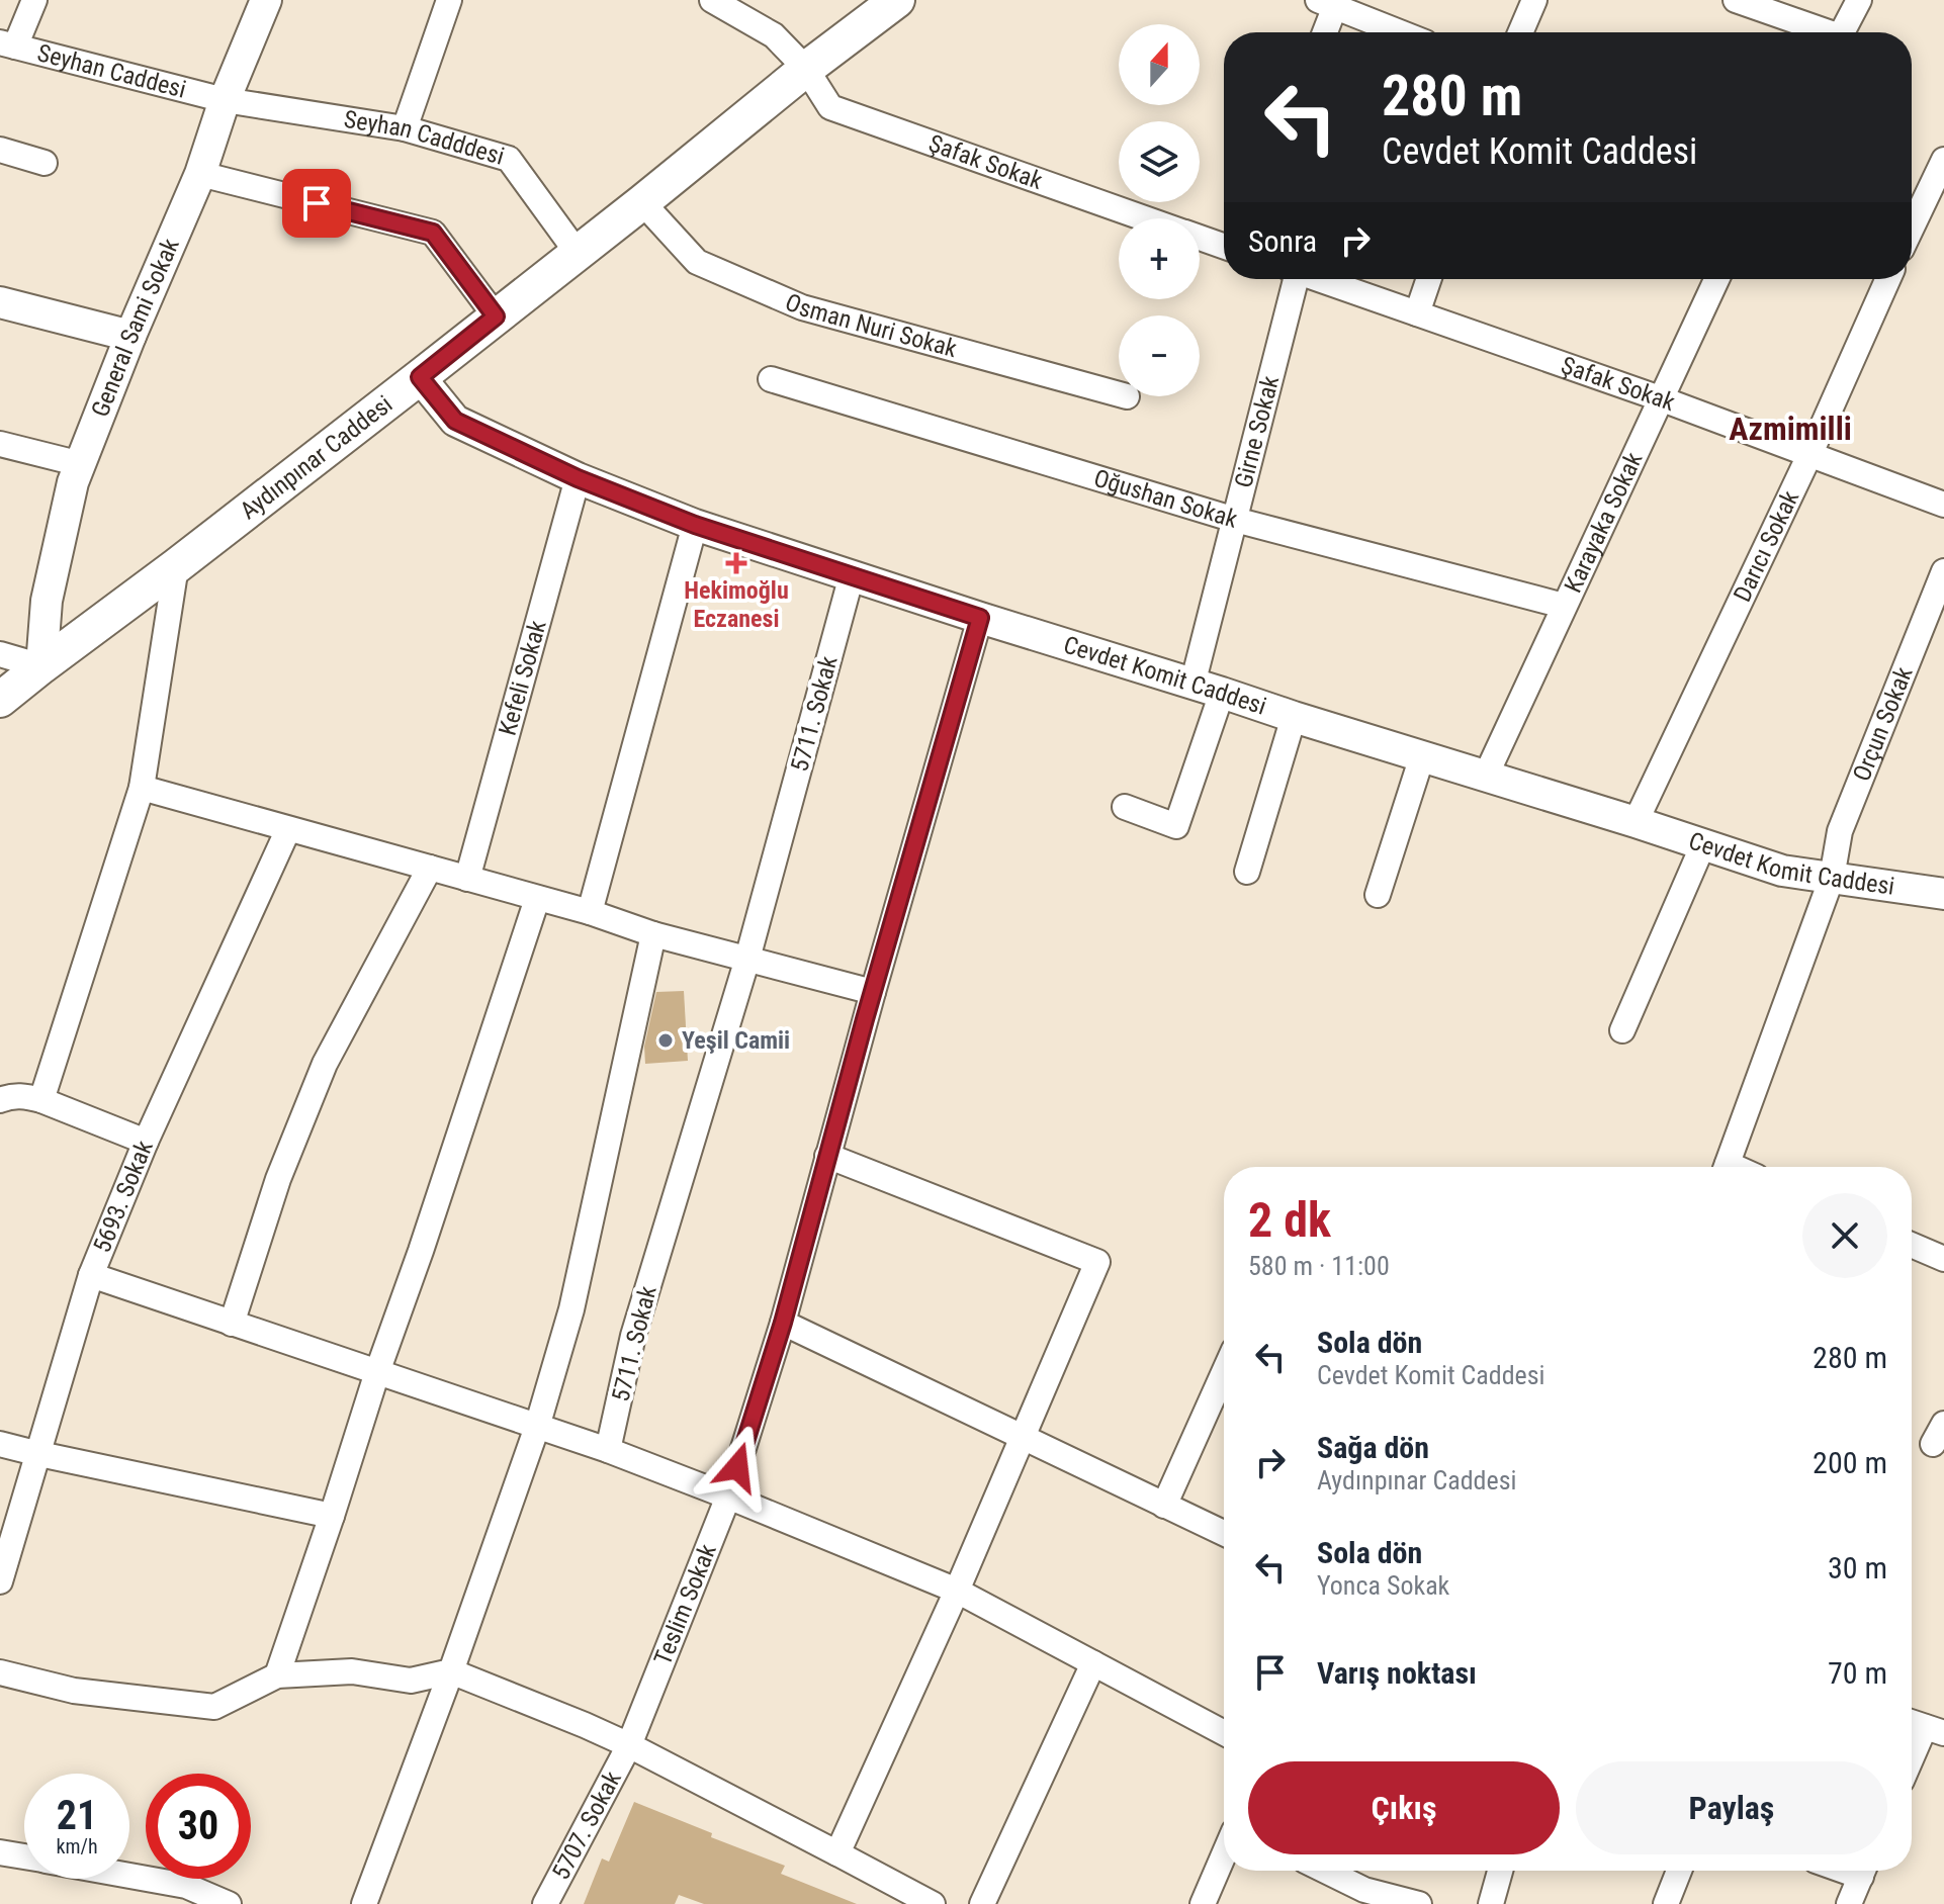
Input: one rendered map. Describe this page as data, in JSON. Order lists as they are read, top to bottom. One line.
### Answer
{"streets":{"main road":["Aydınpınar Caddesi"],"street":["Seyhan Caddesi","Seyhan Cadddesi","Şafak Sokak","Osman Nuri Sokak","General Sami Sokak","Girne Sokak","Oğushan Sokak","Karayaka Sokak","Darıcı Sokak","Cevdet Komit Caddesi","Kefeli Sokak","5711. Sokak","Orçun Sokak","5693. Sokak","Teslim Sokak","5707. Sokak"]},"crossings":[["Seyhan Caddesi","Seyhan Cadddesi"],["Seyhan Caddesi","General Sami Sokak"],["Seyhan Cadddesi","General Sami Sokak"],["Seyhan Cadddesi","Aydınpınar Caddesi"],["Şafak Sokak","Aydınpınar Caddesi"],["Şafak Sokak","Karayaka Sokak"],["Şafak Sokak","Darıcı Sokak"],["Osman Nuri Sokak","Aydınpınar Caddesi"],["General Sami Sokak","Aydınpınar Caddesi"],["Girne Sokak","Oğushan Sokak"],["Girne Sokak","Cevdet Komit Caddesi"],["Aydınpınar Caddesi","Cevdet Komit Caddesi"],["Oğushan Sokak","Karayaka Sokak"],["Karayaka Sokak","Cevdet Komit Caddesi"],["Darıcı Sokak","Cevdet Komit Caddesi"],["Cevdet Komit Caddesi","Kefeli Sokak"],["Cevdet Komit Caddesi","5711. Sokak"],["Cevdet Komit Caddesi","Orçun Sokak"],["Cevdet Komit Caddesi","Teslim Sokak"],["Teslim Sokak","5707. Sokak"]],"districts":["Azmimilli"],"places":{"health":["Hekimoğlu Eczanesi"],"other":["Yeşil Camii"]},"north":"top","page":{"map_buttons":["+","−"],"turn":["280 m","Cevdet Komit Caddesi"],"then":"Sonra","heading":["2 dk","580 m · 11:00"],"list":[{"name":"Sola dön","note":"Cevdet Komit Caddesi","value":"280 m"},{"name":"Sağa dön","note":"Aydınpınar Caddesi","value":"200 m"},{"name":"Sola dön","note":"Yonca Sokak","value":"30 m"},{"name":"Varış noktası","value":"70 m"}],"buttons":["Çıkış","Paylaş"],"speed":"21 km/h","limit":"30"}}
